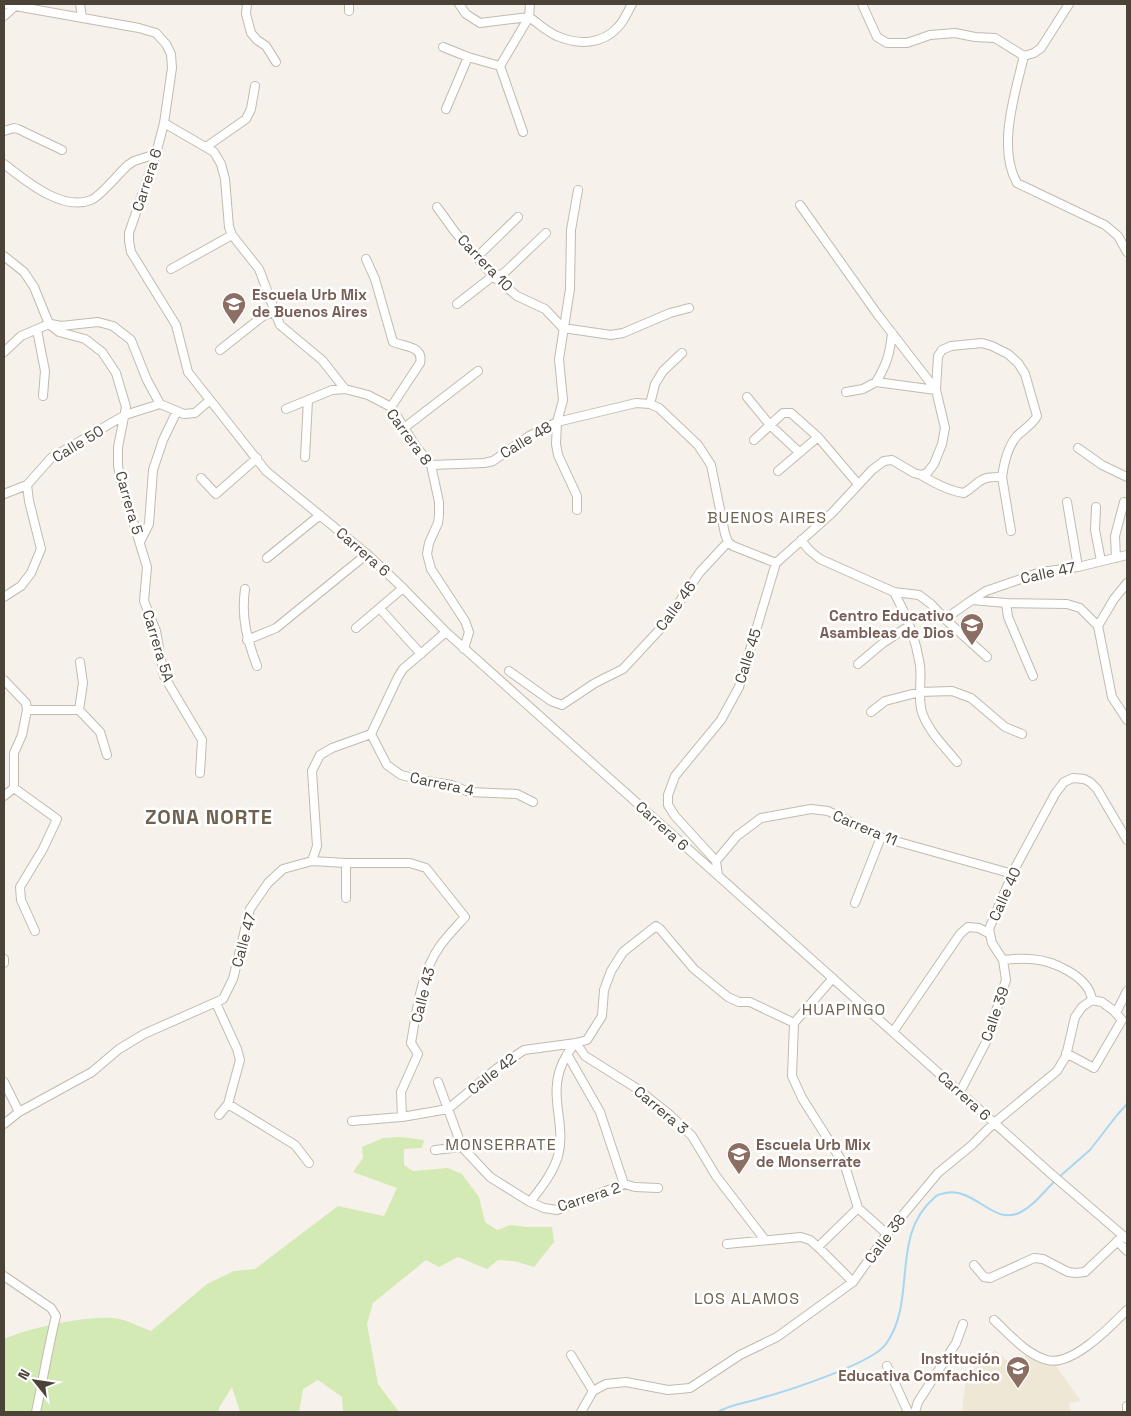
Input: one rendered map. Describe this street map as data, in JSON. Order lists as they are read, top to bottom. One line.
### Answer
{"streets":{"street":["Carrera 6","Carrera 10","Carrera 8","Calle 48","Calle 50","Carrera 5","Calle 47","Calle 46","Carrera 5A","Calle 45","Carrera 4","Carrera 11","Calle 40","Calle 43","Calle 39","Calle 42","Carrera 3","Carrera 2","Calle 38"]},"crossings":[["Carrera 6","Carrera 8"],["Carrera 6","Calle 40"],["Carrera 6","Calle 39"],["Carrera 6","Calle 38"],["Carrera 8","Calle 48"],["Calle 50","Carrera 5"],["Carrera 5","Carrera 5A"],["Calle 47","Calle 43"],["Calle 45","Carrera 11"],["Carrera 11","Calle 40"],["Calle 40","Calle 39"],["Calle 43","Calle 42"],["Calle 42","Carrera 3"],["Calle 42","Carrera 2"]],"districts":["BUENOS AIRES","ZONA NORTE","HUAPINGO","MONSERRATE","LOS ALAMOS"],"places":{"school or university":["Escuela Urb Mix de Buenos Aires","Centro Educativo Asambleas de Dios","Escuela Urb Mix de Monserrate","Institución Educativa Comfachico"]},"north":"top left"}
